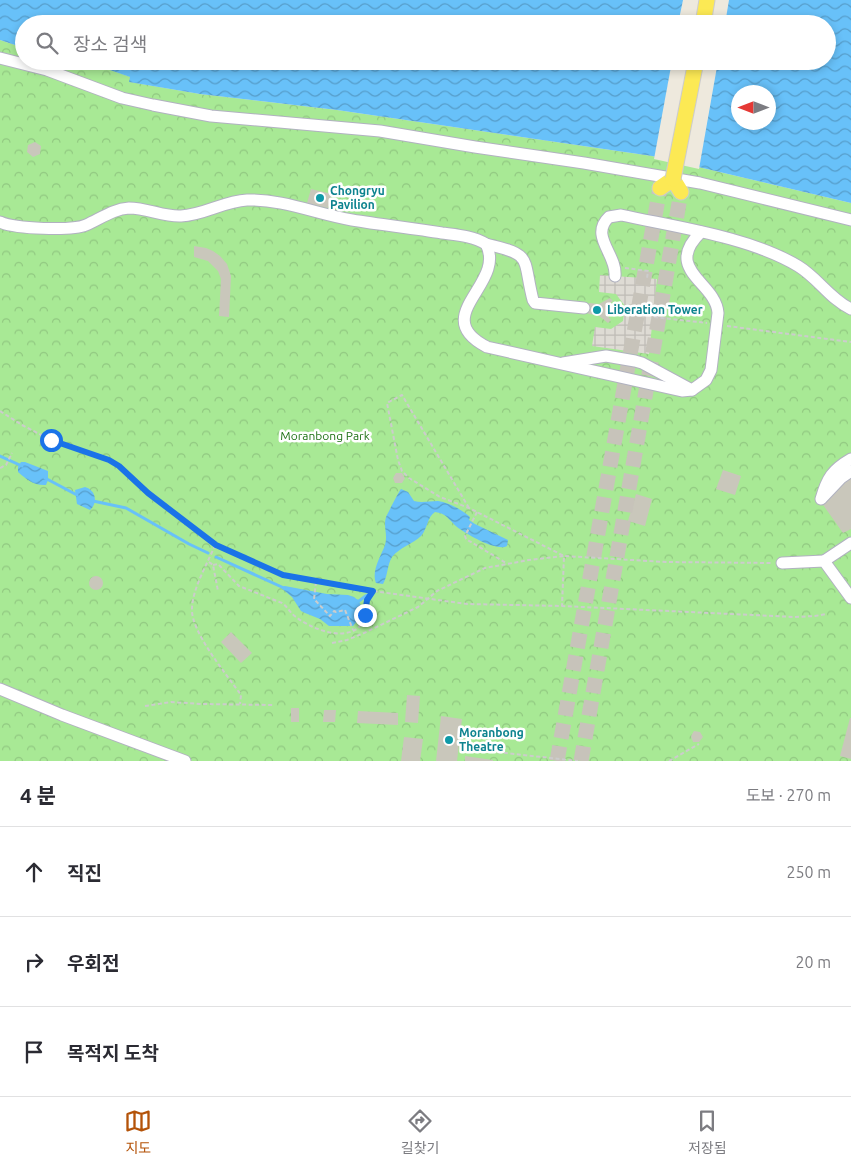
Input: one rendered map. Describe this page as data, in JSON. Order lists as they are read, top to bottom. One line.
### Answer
{"parks":["Moranbong Park"],"places":["Chongryu Pavilion","Liberation Tower","Moranbong Theatre"],"north":"left","page":{"search":"장소 검색","heading":["4 분","도보 · 270 m"],"list":[["직진","250 m"],["우회전","20 m"],"목적지 도착"],"nav":["지도","길찾기","저장됨"]}}
